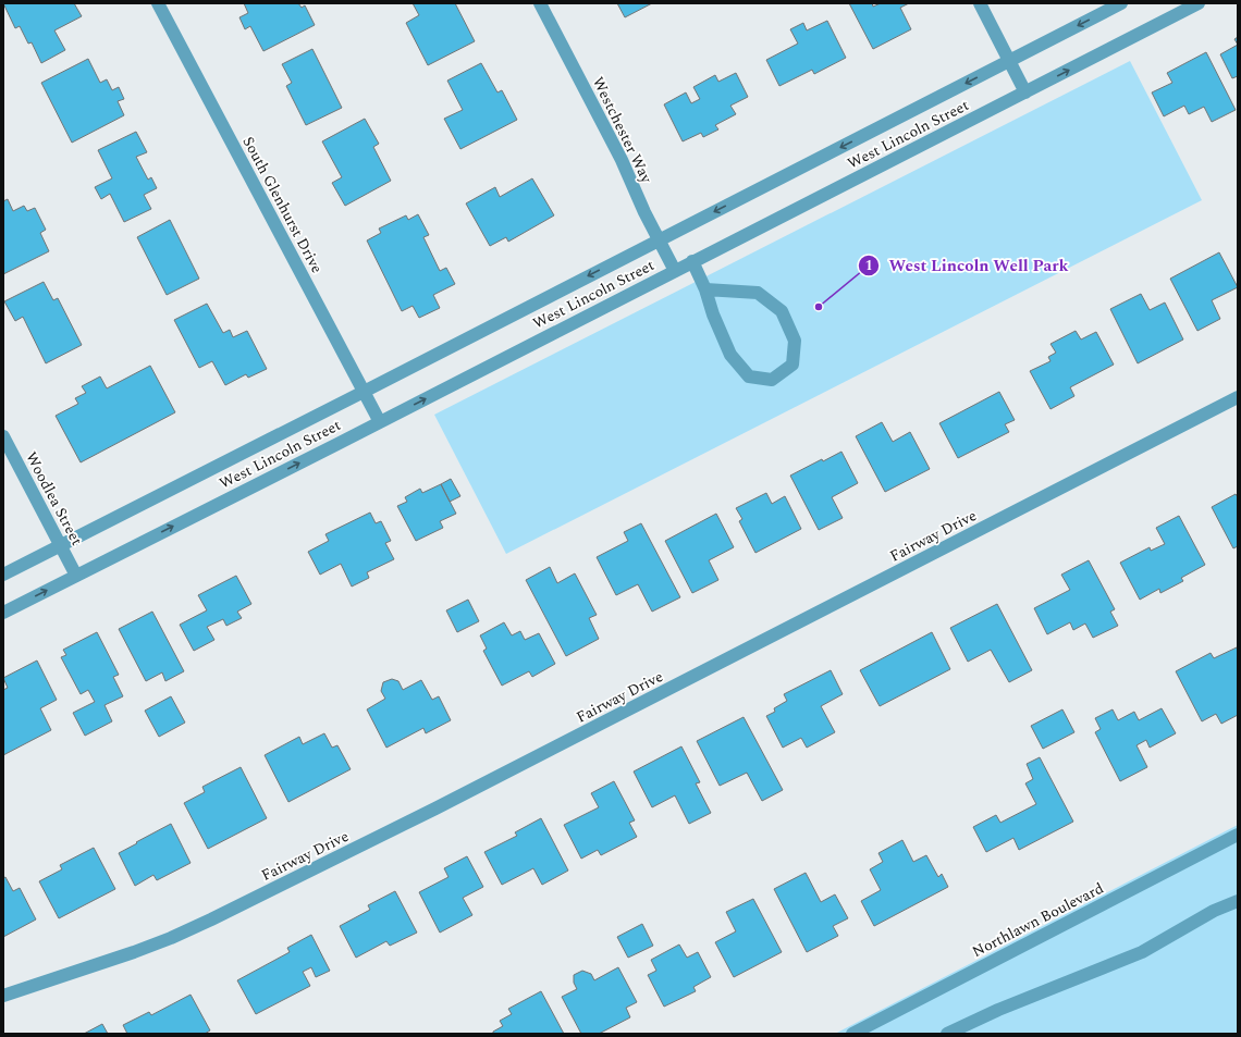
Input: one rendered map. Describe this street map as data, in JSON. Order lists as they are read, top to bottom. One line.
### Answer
{"streets":{"street":["Westchester Way","West Lincoln Street","South Glenhurst Drive","Woodlea Street","Fairway Drive","Northlawn Boulevard"]},"crossings":[["Westchester Way","West Lincoln Street"],["West Lincoln Street","South Glenhurst Drive"],["West Lincoln Street","Woodlea Street"]],"places":["West Lincoln Well Park"]}
